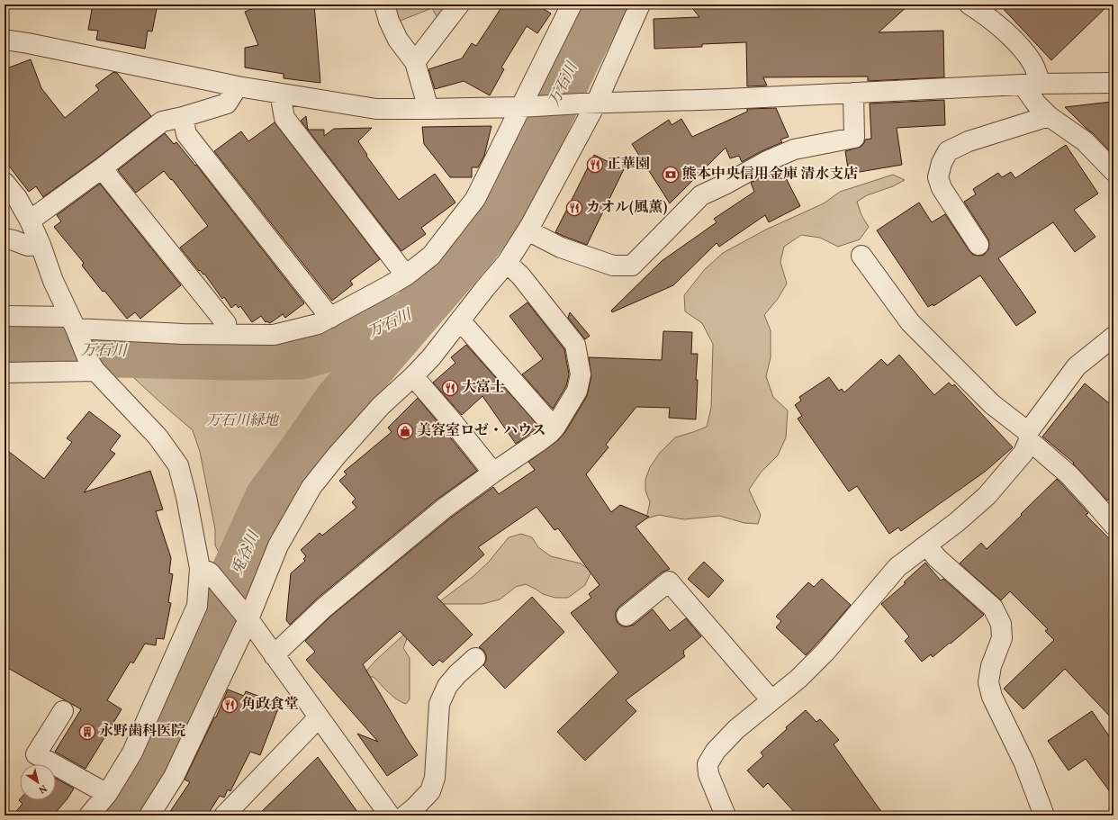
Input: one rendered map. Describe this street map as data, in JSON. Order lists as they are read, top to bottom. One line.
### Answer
{"water":["万石川","兎谷川"],"parks":["万石川緑地"],"places":{"restaurant":["正華園","カオル(風薫)","大富士","角政食堂"],"bank":["熊本中央信用金庫 清水支店"],"shop":["美容室ロゼ・ハウス"],"building":["永野歯科医院"]},"north":"bottom right"}
